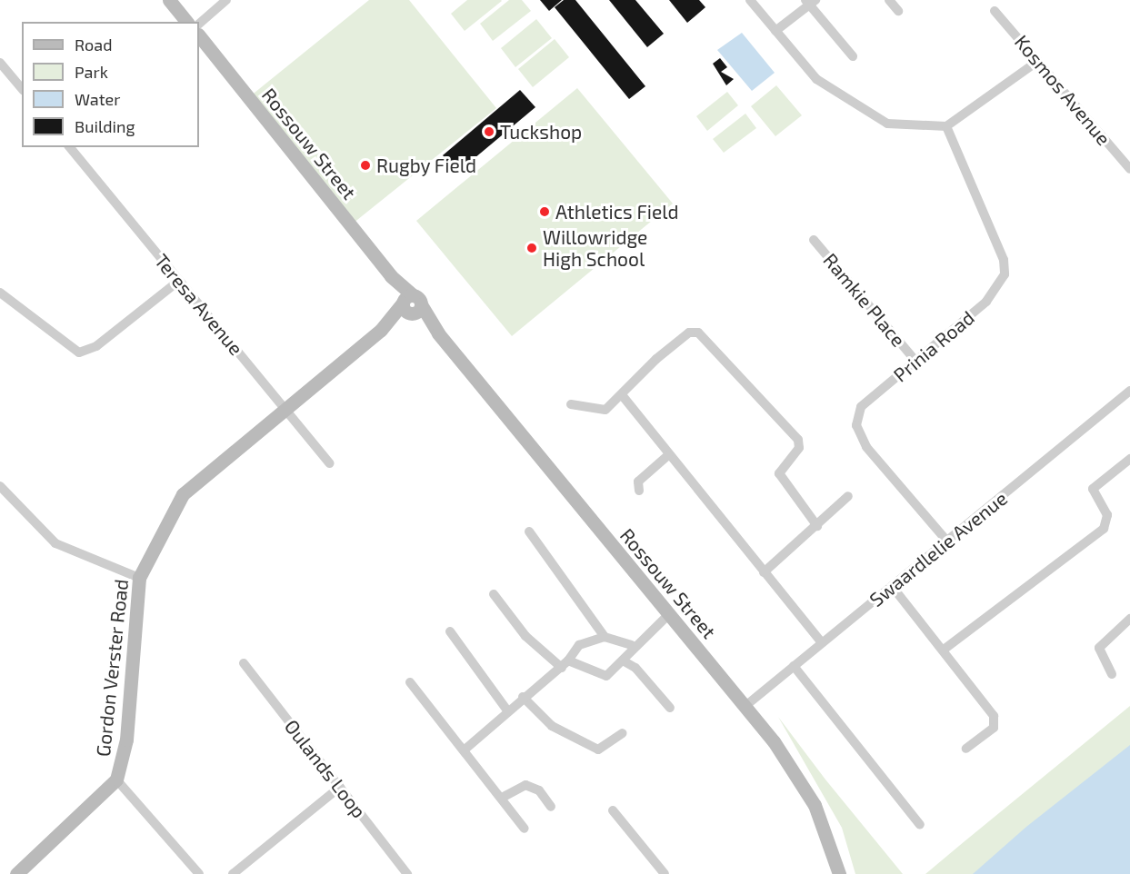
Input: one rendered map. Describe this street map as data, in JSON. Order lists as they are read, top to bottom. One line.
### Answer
{"streets":{"main road":["Rossouw Street","Gordon Verster Road"],"street":["Kosmos Avenue","Ramkie Place","Teresa Avenue","Prinia Road","Swaardlelie Avenue","Oulands Loop"]},"crossings":[["Rossouw Street","Swaardlelie Avenue"],["Rossouw Street","Gordon Verster Road"],["Ramkie Place","Prinia Road"],["Teresa Avenue","Gordon Verster Road"],["Prinia Road","Swaardlelie Avenue"]],"places":["Tuckshop","Rugby Field","Athletics Field","Willowridge High School"],"legend":["Road","Park","Water","Building"]}
